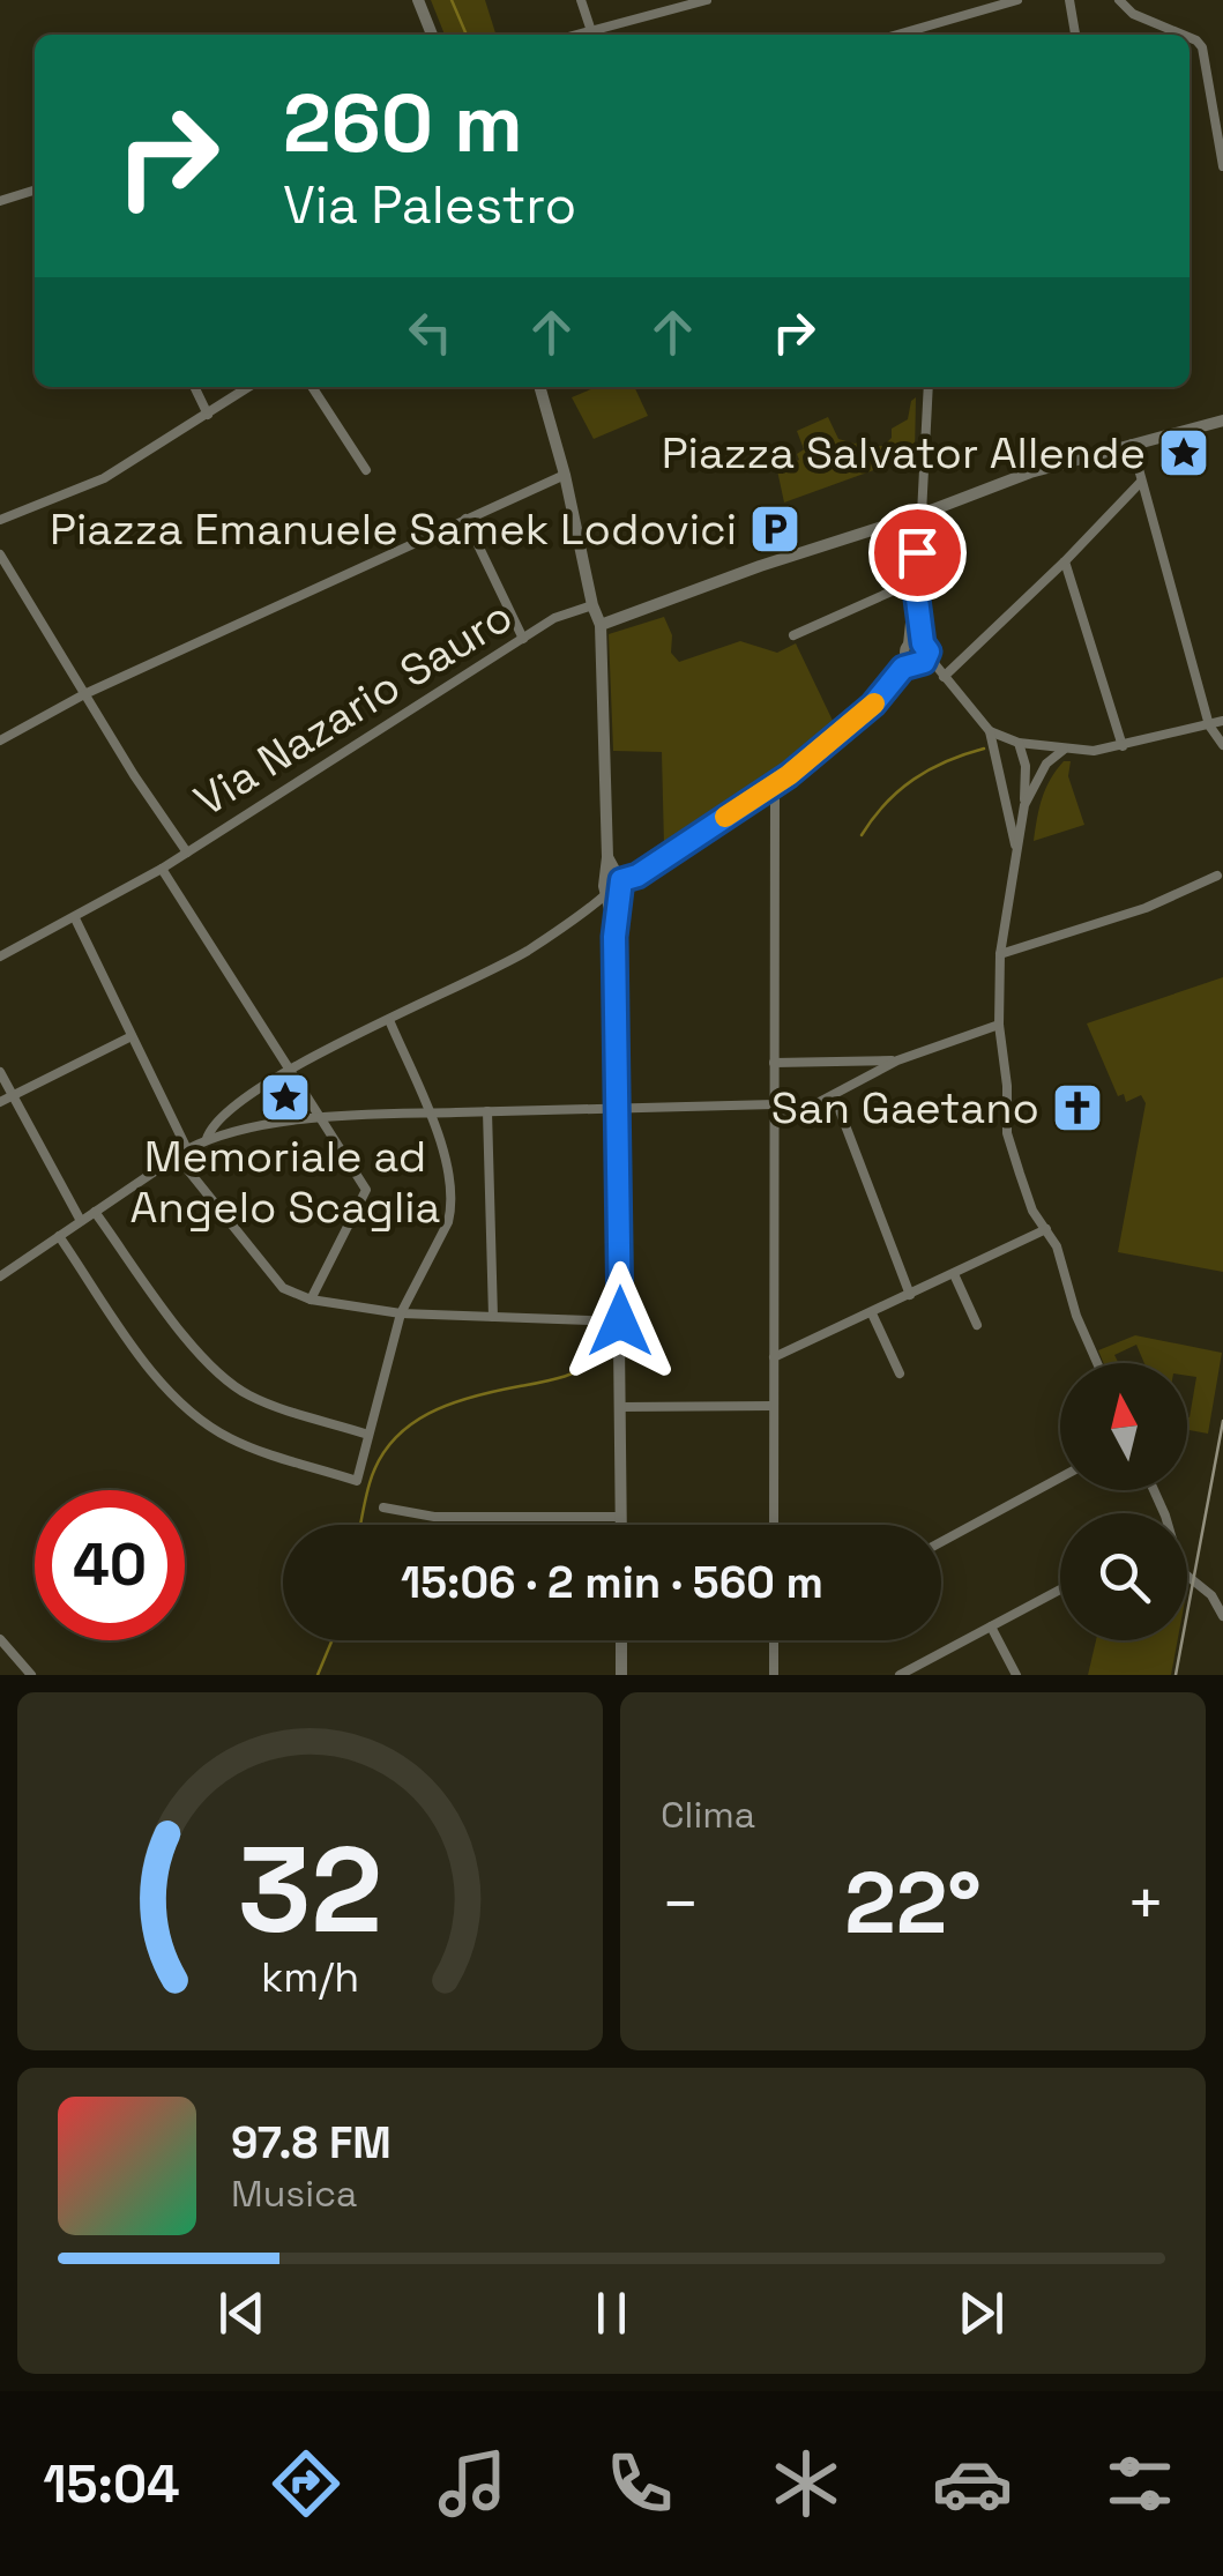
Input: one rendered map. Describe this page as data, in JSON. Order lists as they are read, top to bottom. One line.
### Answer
{"streets":{"street":["Via Nazario Sauro"]},"places":{"place":["Piazza Salvator Allende","Memoriale ad Angelo Scaglia"],"parking":["Piazza Emanuele Samek Lodovici"],"church":["San Gaetano"]},"north":"top","page":{"turn":["260 m","Via Palestro"],"limit":"40","trip":"15:06 · 2 min · 560 m","tile":"Clima","heat":["−","22°","+"],"song":["97.8 FM","Musica"],"tabs":"15:04","gauge":["32","km/h"]}}
